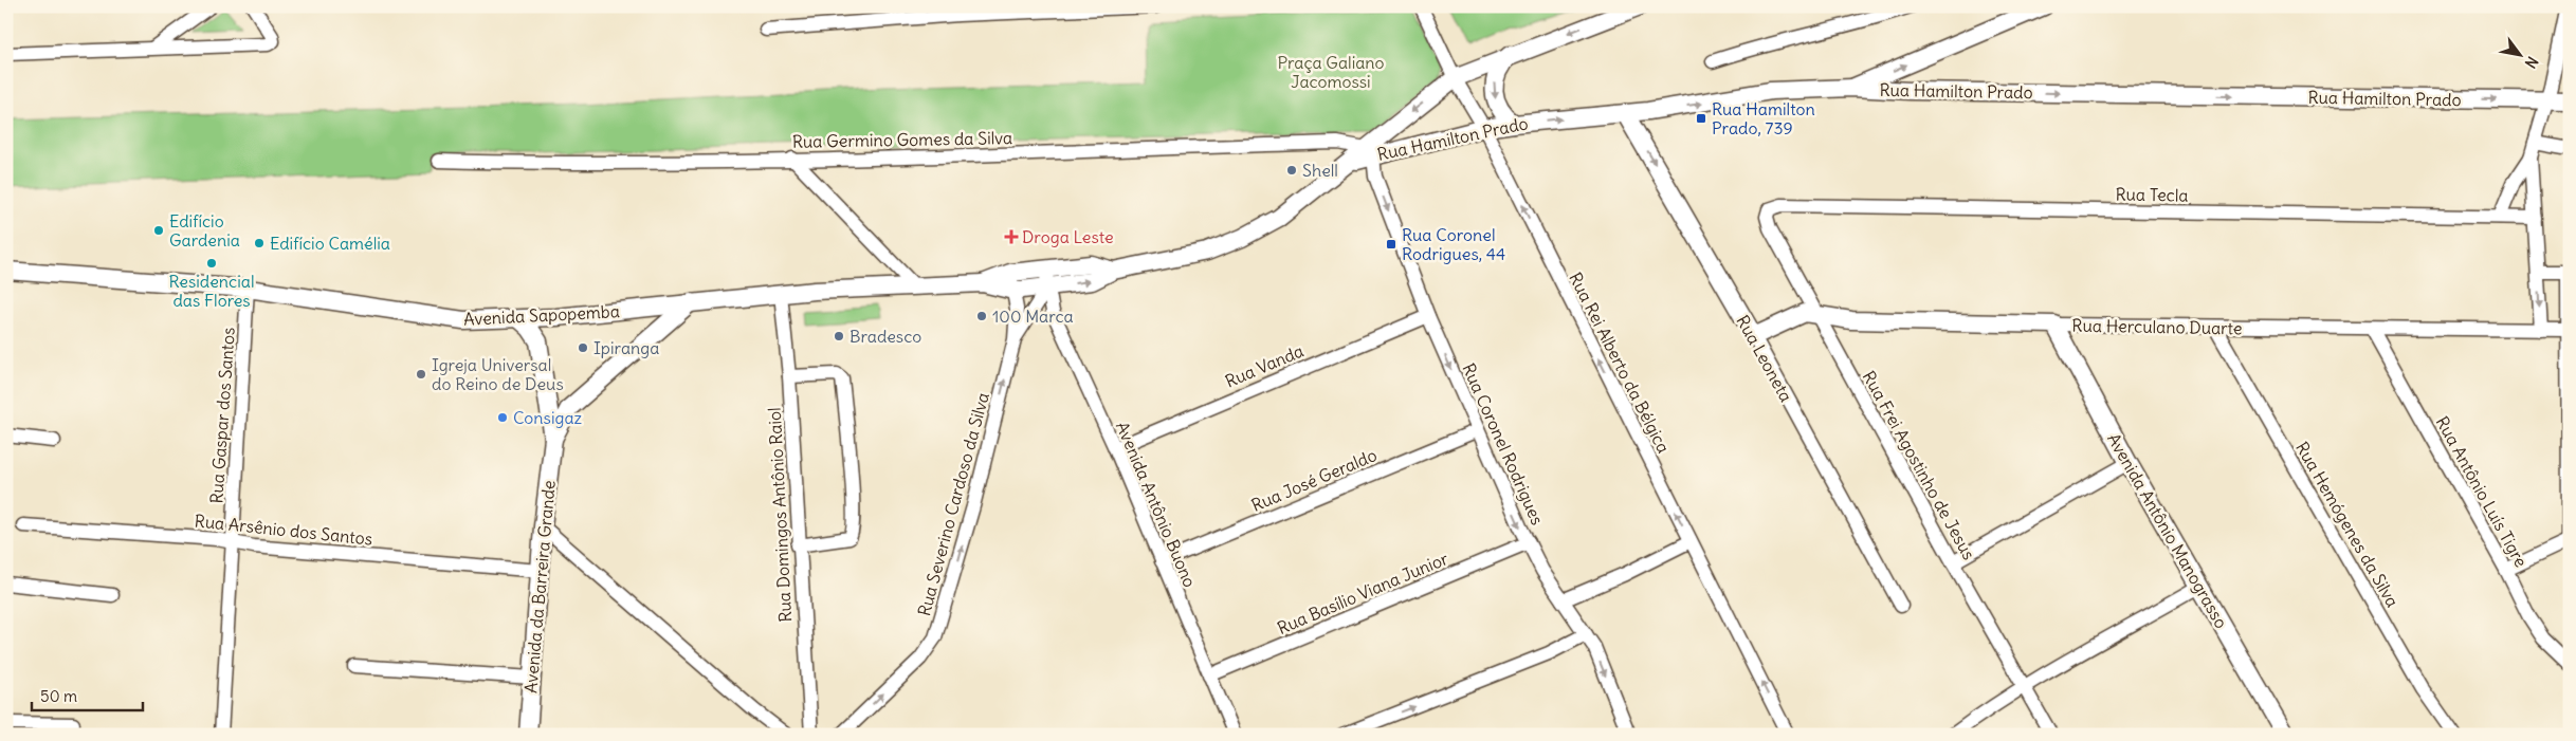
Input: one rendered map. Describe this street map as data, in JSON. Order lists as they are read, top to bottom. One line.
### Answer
{"streets":{"main road":["Rua Hamilton Prado","Avenida Sapopemba","Rua Herculano Duarte","Rua Leoneta","Avenida Antônio Manograsso","Avenida da Barreira Grande"],"street":["Rua Germino Gomes da Silva","Rua Tecla","Rua Rei Alberto da Bélgica","Rua Vanda","Rua Gaspar dos Santos","Rua Coronel Rodrigues","Rua Frei Agostinho de Jesus","Rua José Geraldo","Rua Antônio Luís Tigre","Rua Severino Cardoso da Silva","Avenida Antônio Buono","Rua Domingos Antônio Raiol","Rua Hemógenes da Silva","Rua Arsênio dos Santos","Rua Basílio Viana Junior"]},"crossings":[["Rua Hamilton Prado","Rua Germino Gomes da Silva"],["Rua Hamilton Prado","Avenida Sapopemba"],["Rua Hamilton Prado","Rua Leoneta"],["Rua Hamilton Prado","Rua Rei Alberto da Bélgica"],["Rua Hamilton Prado","Rua Coronel Rodrigues"],["Rua Germino Gomes da Silva","Avenida Sapopemba"],["Rua Germino Gomes da Silva","Rua Coronel Rodrigues"],["Rua Tecla","Rua Frei Agostinho de Jesus"],["Avenida Sapopemba","Rua Rei Alberto da Bélgica"],["Avenida Sapopemba","Rua Gaspar dos Santos"],["Avenida Sapopemba","Rua Coronel Rodrigues"],["Avenida Sapopemba","Rua Severino Cardoso da Silva"],["Avenida Sapopemba","Avenida Antônio Buono"],["Avenida Sapopemba","Rua Domingos Antônio Raiol"],["Avenida Sapopemba","Avenida da Barreira Grande"],["Rua Herculano Duarte","Rua Leoneta"],["Rua Herculano Duarte","Rua Frei Agostinho de Jesus"],["Rua Herculano Duarte","Rua Antônio Luís Tigre"],["Rua Herculano Duarte","Rua Hemógenes da Silva"],["Rua Herculano Duarte","Avenida Antônio Manograsso"],["Rua Vanda","Rua Coronel Rodrigues"],["Rua Vanda","Avenida Antônio Buono"],["Rua Gaspar dos Santos","Rua Arsênio dos Santos"],["Rua Coronel Rodrigues","Rua José Geraldo"],["Rua Coronel Rodrigues","Rua Basílio Viana Junior"],["Rua José Geraldo","Avenida Antônio Buono"],["Rua Severino Cardoso da Silva","Avenida Antônio Buono"],["Avenida Antônio Buono","Rua Basílio Viana Junior"],["Rua Arsênio dos Santos","Avenida da Barreira Grande"]],"one_way":["Rua Hamilton Prado","Rua Leoneta","Rua Rei Alberto da Bélgica","Rua Coronel Rodrigues","Rua Severino Cardoso da Silva"],"parks":["Praça Galiano Jacomossi"],"places":{"transit":["Rua Hamilton Prado, 739","Rua Coronel Rodrigues, 44"],"other":["Shell","Edifício Gardenia","Edifício Camélia","Residencial das Flores","100 Marca","Bradesco","Ipiranga","Igreja Universal do Reino de Deus","Consigaz"],"health":["Droga Leste"]},"scale_bar":"50 m","north":"bottom right"}
